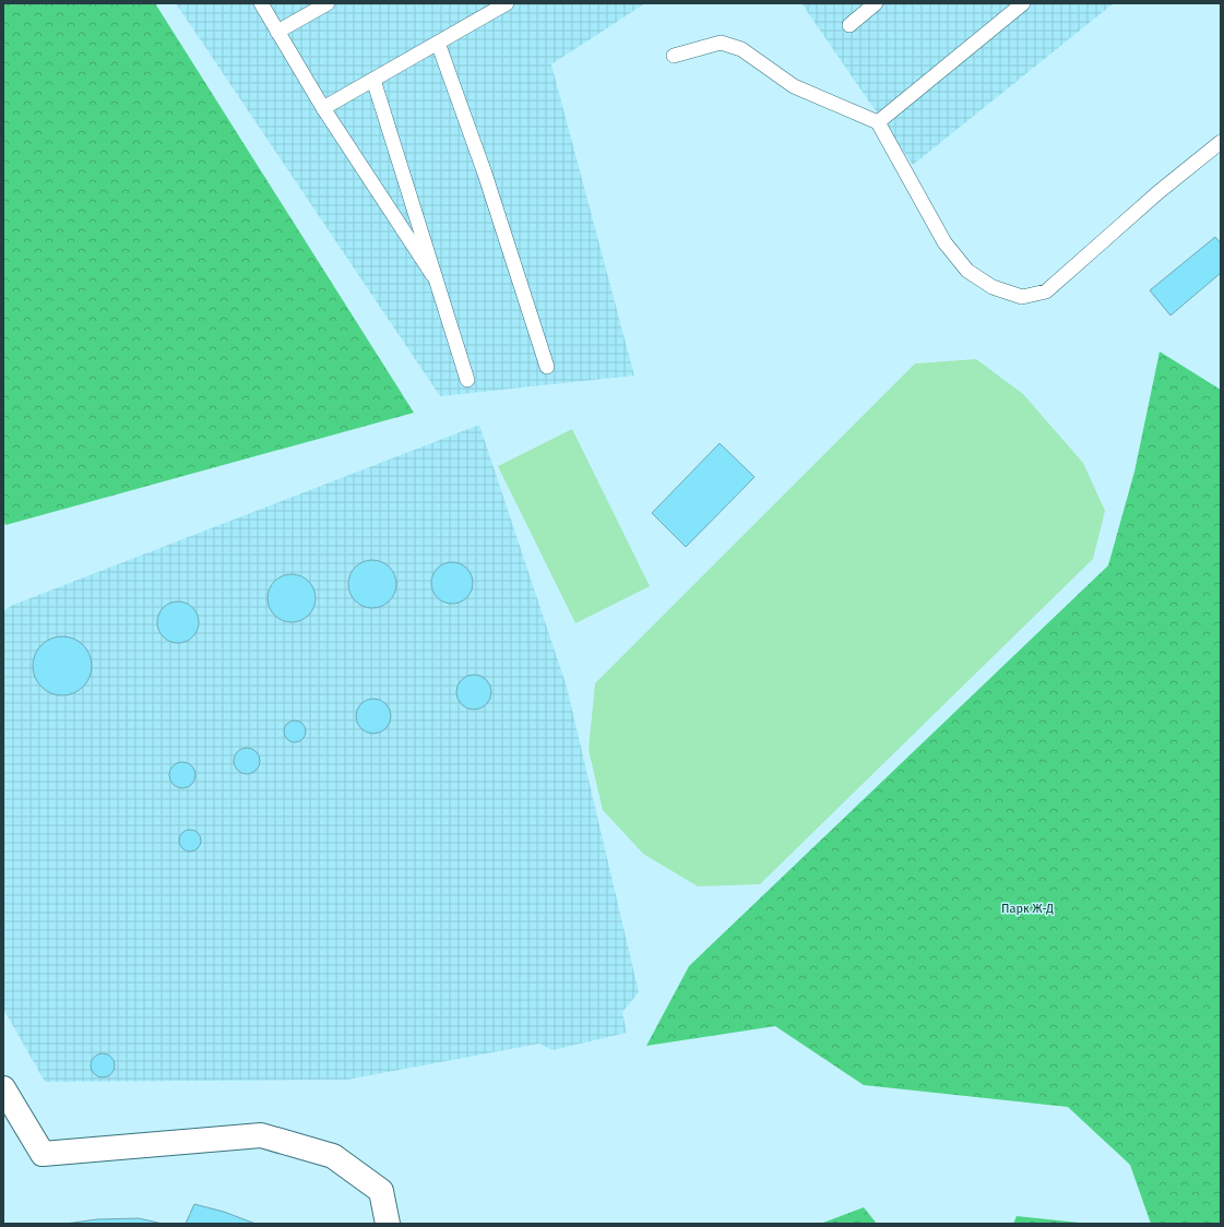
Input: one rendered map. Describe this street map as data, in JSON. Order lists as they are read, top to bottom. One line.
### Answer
{"parks":["Парк Ж-Д"]}
